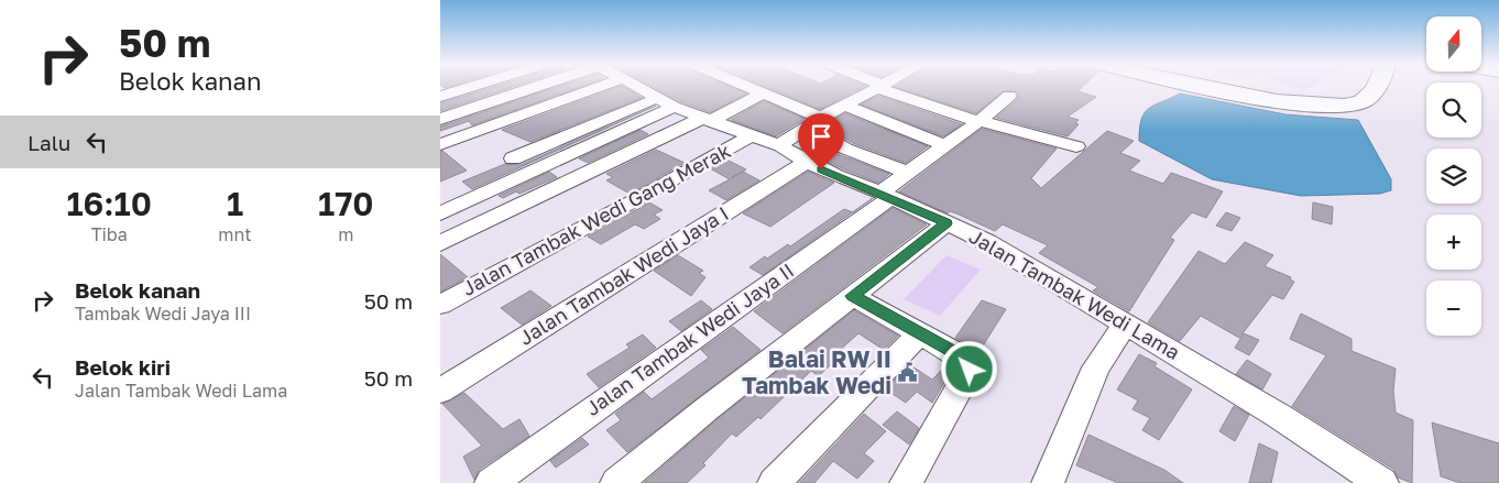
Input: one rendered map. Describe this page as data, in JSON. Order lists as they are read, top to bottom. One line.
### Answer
{"streets":{"street":["Jalan Tambak Wedi Gang Merak","Jalan Tambak Wedi Jaya I","Jalan Tambak Wedi Lama","Jalan Tambak Wedi Jaya II"]},"crossings":[["Jalan Tambak Wedi Gang Merak","Jalan Tambak Wedi Lama"],["Jalan Tambak Wedi Jaya I","Jalan Tambak Wedi Lama"],["Jalan Tambak Wedi Lama","Jalan Tambak Wedi Jaya II"]],"places":{"public building":["Balai RW II Tambak Wedi"]},"north":"top","page":{"turn":["50 m","Belok kanan"],"map_buttons":["+","−"],"then":"Lalu","eta":["16:10","Tiba","1","mnt","170","m"],"list":[{"name":"Belok kanan","note":"Tambak Wedi Jaya III","value":"50 m"},{"name":"Belok kiri","note":"Jalan Tambak Wedi Lama","value":"50 m"}]}}
